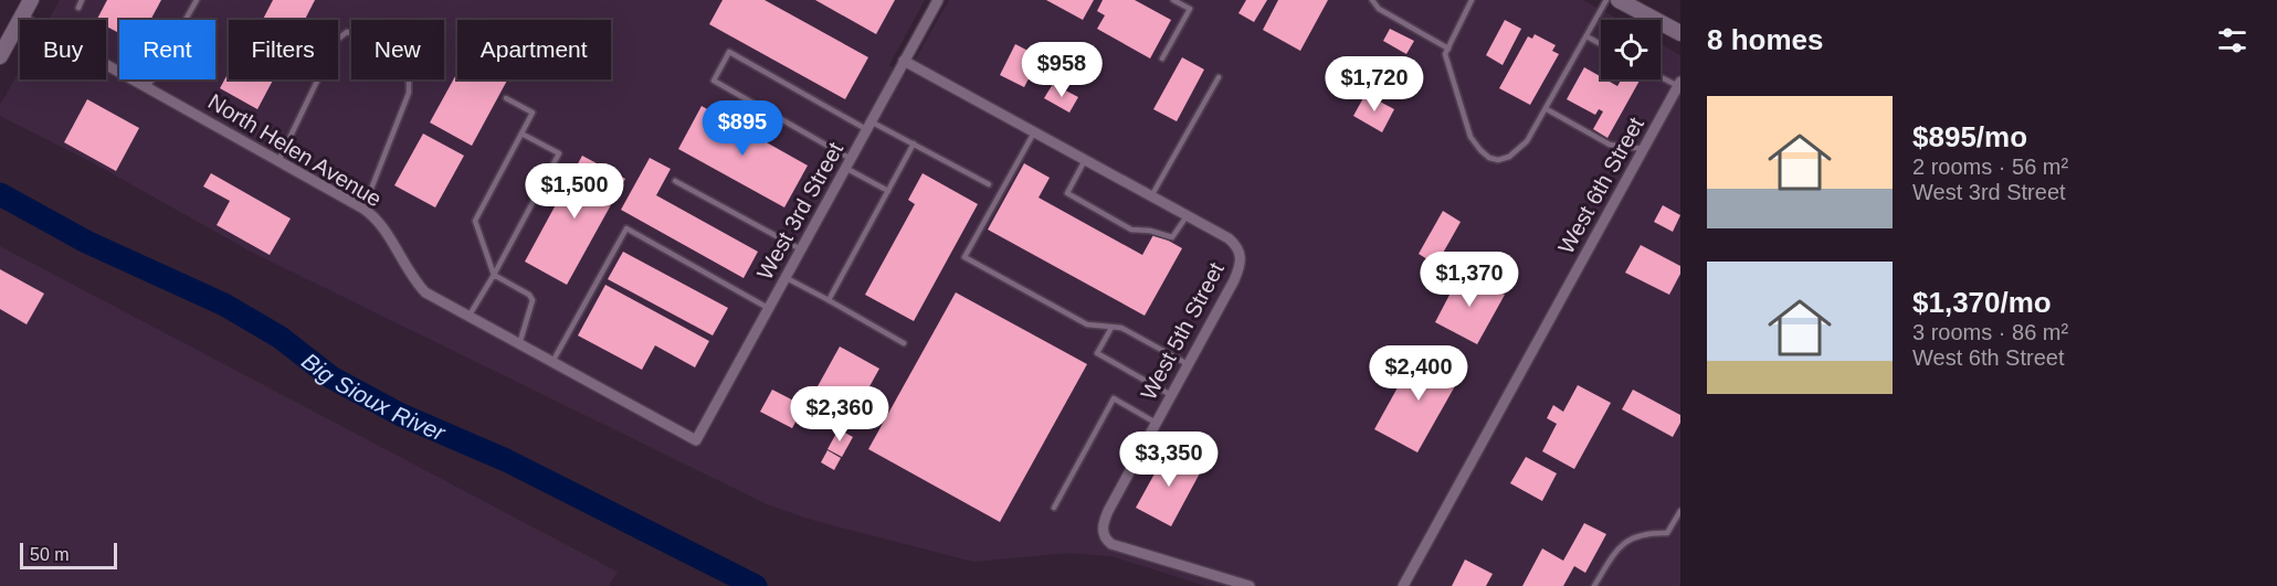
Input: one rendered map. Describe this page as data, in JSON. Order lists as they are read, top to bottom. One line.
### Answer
{"streets":{"street":["North Helen Avenue","West 6th Street","West 3rd Street","West 5th Street"]},"crossings":[["North Helen Avenue","West 3rd Street"]],"water":["Big Sioux River"],"scale_bar":"50 m","page":{"heading":"8 homes","chip":["Buy","Rent","Filters","New","Apartment"],"price":["$958","$1,720","$895","$1,500","$1,370","$2,400","$2,360","$3,350"],"list":[{"name":"$895/mo","note":"2 rooms · 56 m² · West 3rd Street"},{"name":"$1,370/mo","note":"3 rooms · 86 m² · West 6th Street"}],"scale":"50 m"}}
